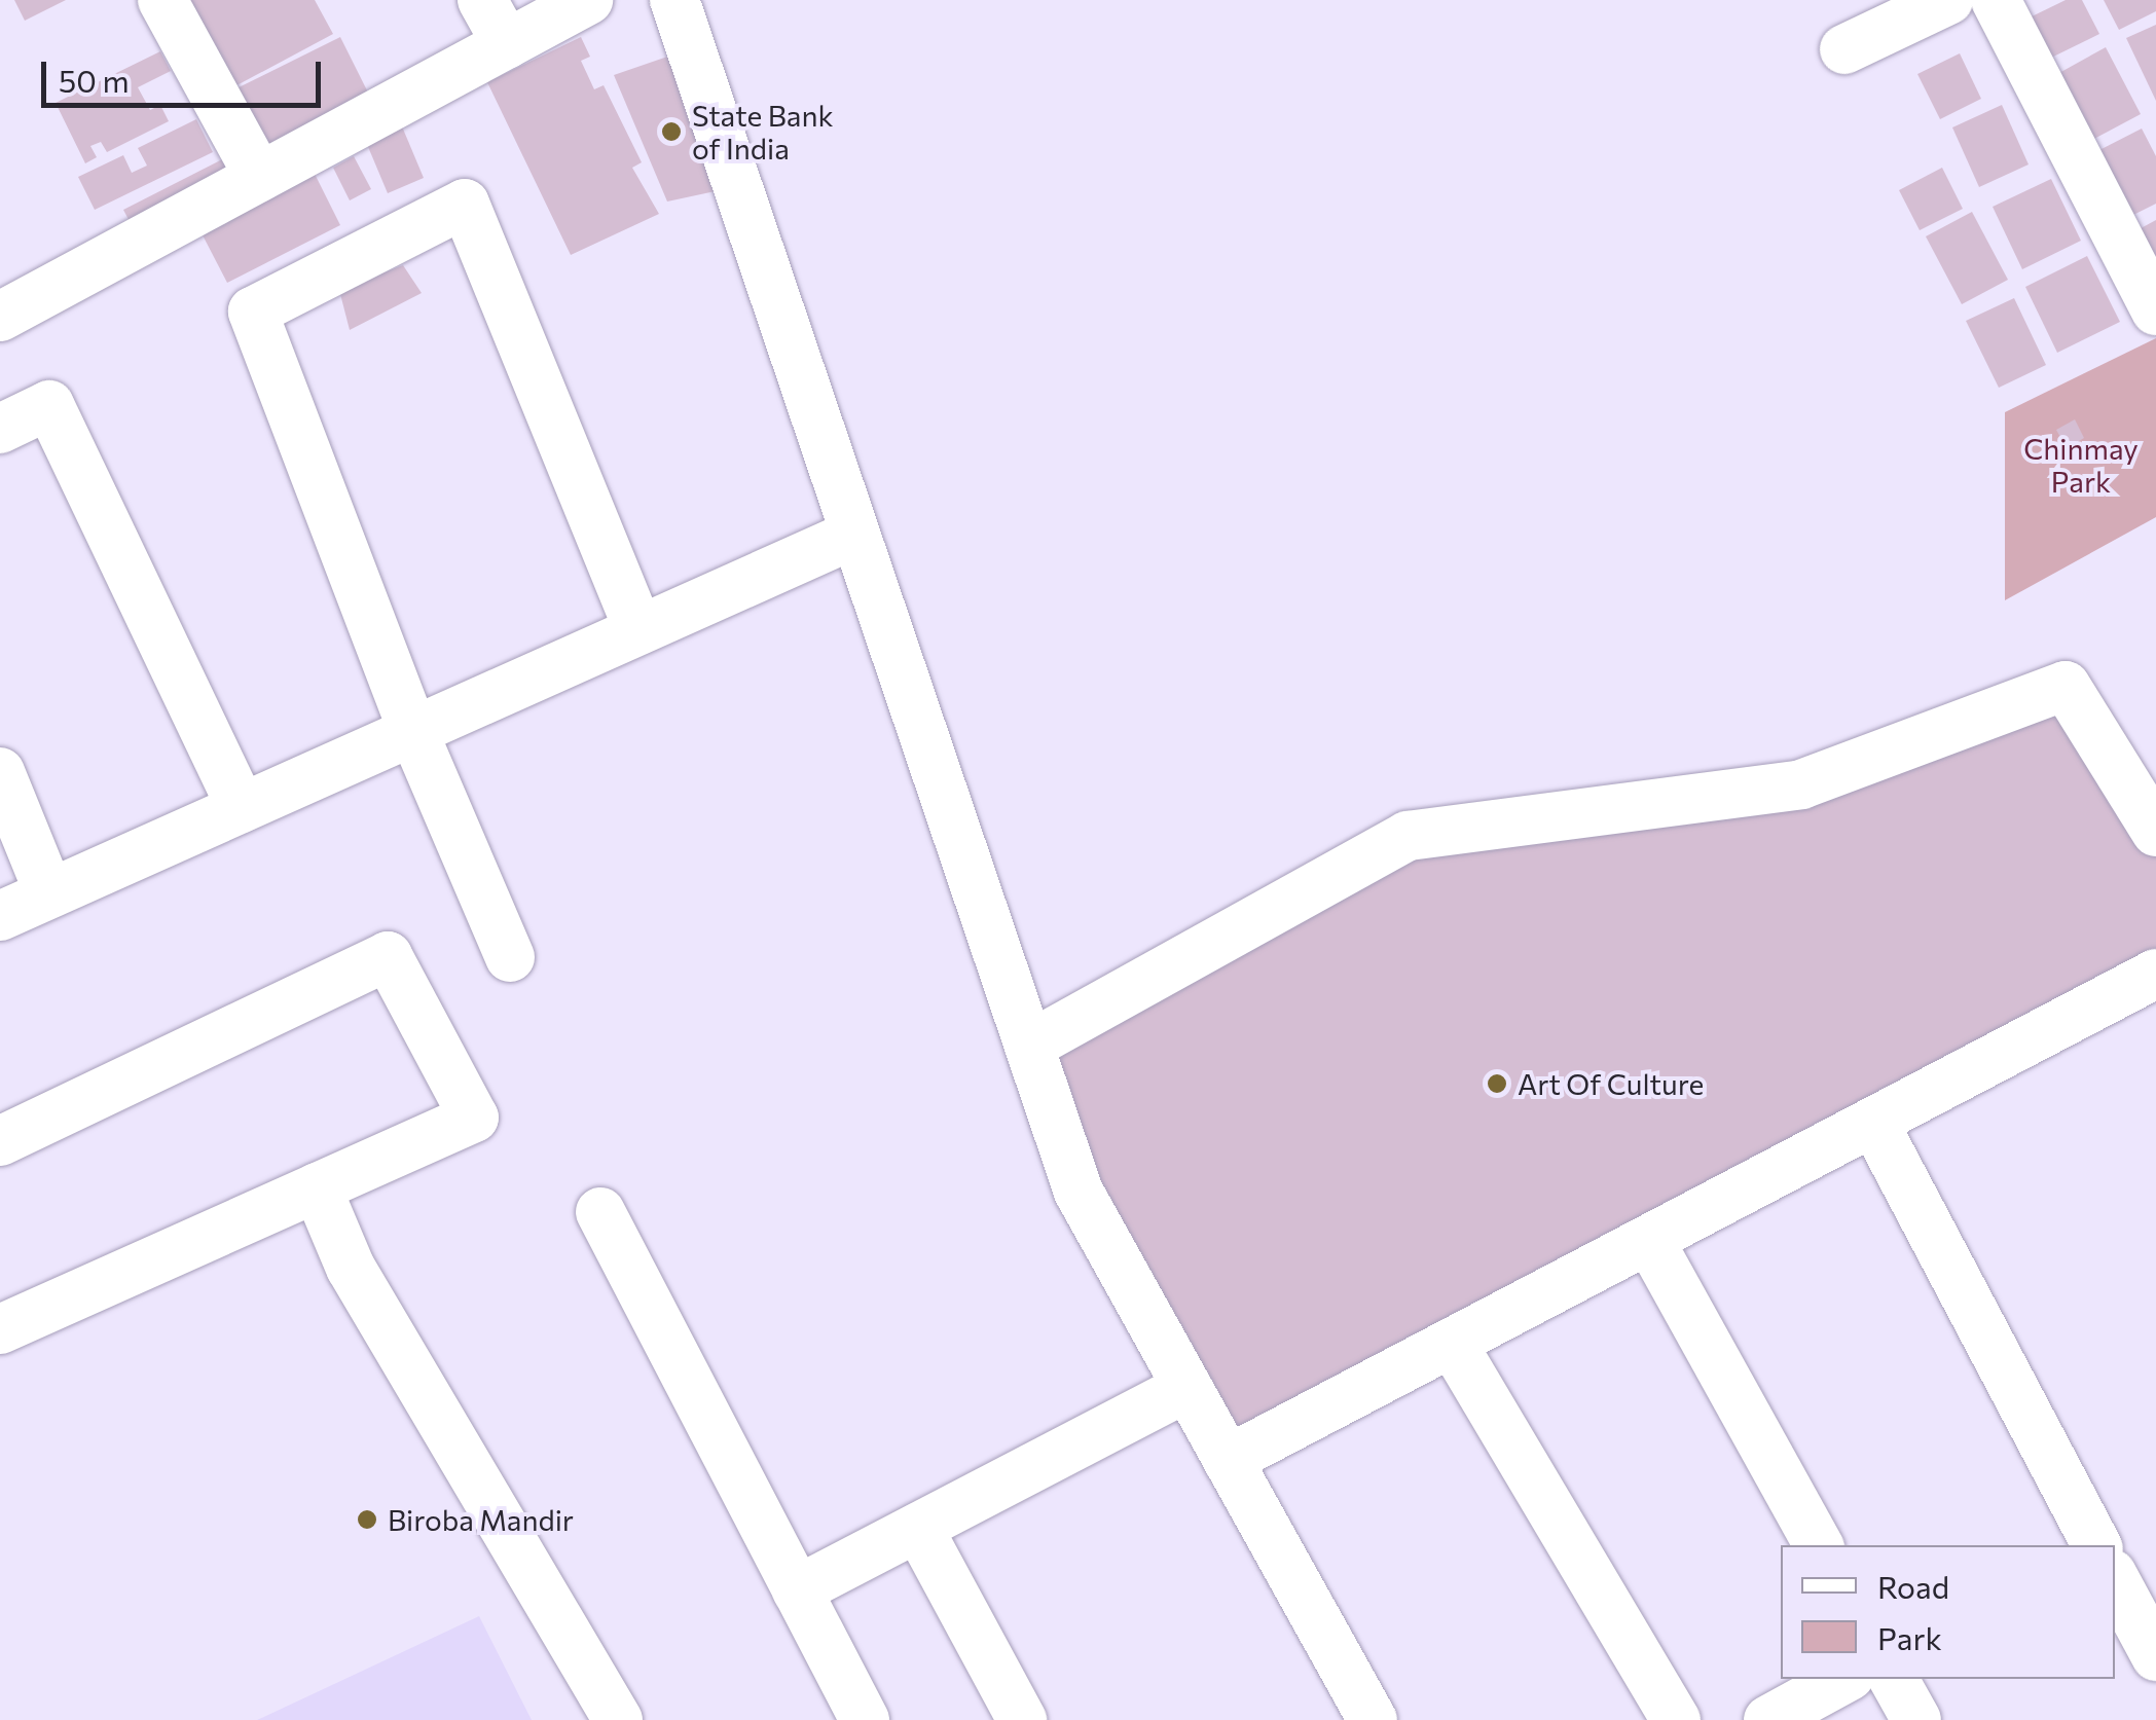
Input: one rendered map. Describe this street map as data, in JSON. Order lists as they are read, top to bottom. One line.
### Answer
{"parks":["Chinmay Park"],"places":["State Bank of India","Art Of Culture","Biroba Mandir"],"legend":["Road","Park"],"scale_bar":"50 m"}
